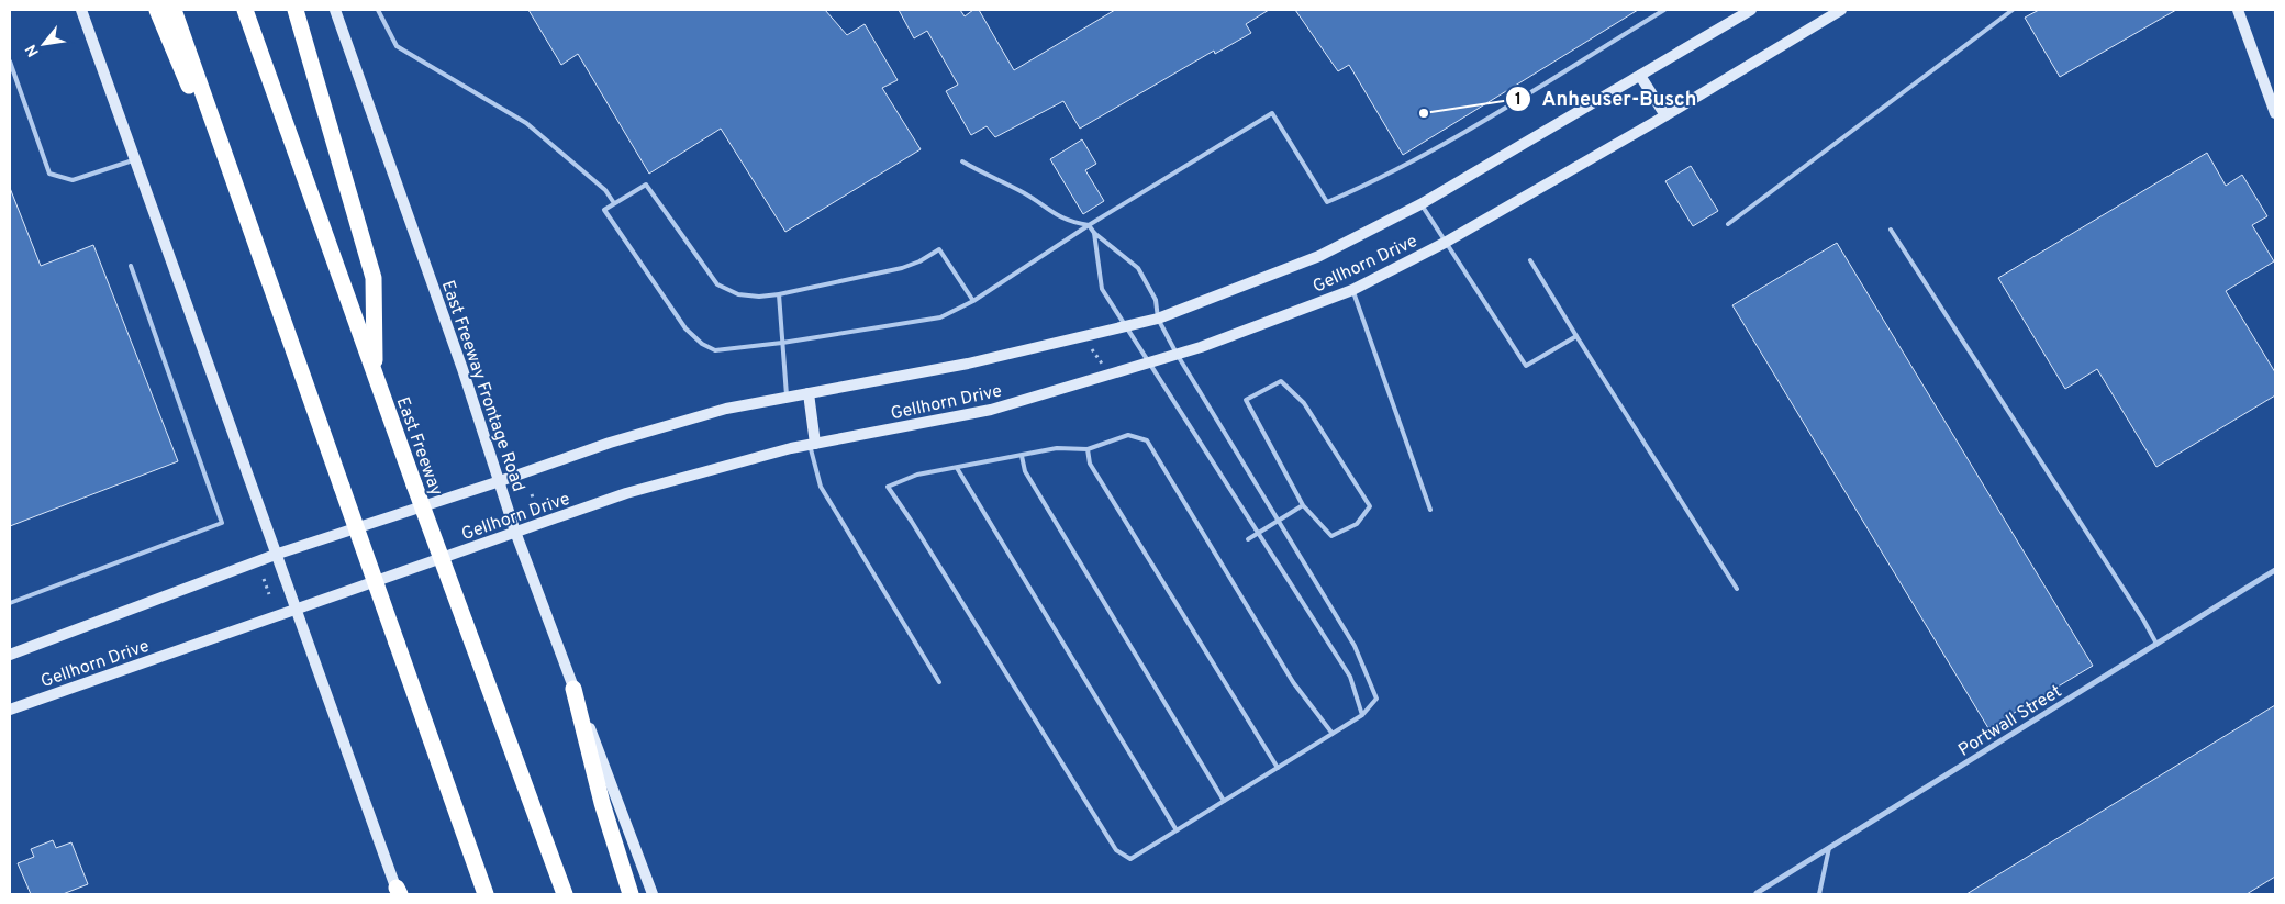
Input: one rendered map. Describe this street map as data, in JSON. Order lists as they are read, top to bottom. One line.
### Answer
{"streets":{"highway":["East Freeway"],"main road":["Gellhorn Drive","East Freeway Frontage Road"],"street":["Portwall Street"]},"crossings":[["Gellhorn Drive","East Freeway Frontage Road"]],"places":["Anheuser-Busch"],"north":"bottom left"}
